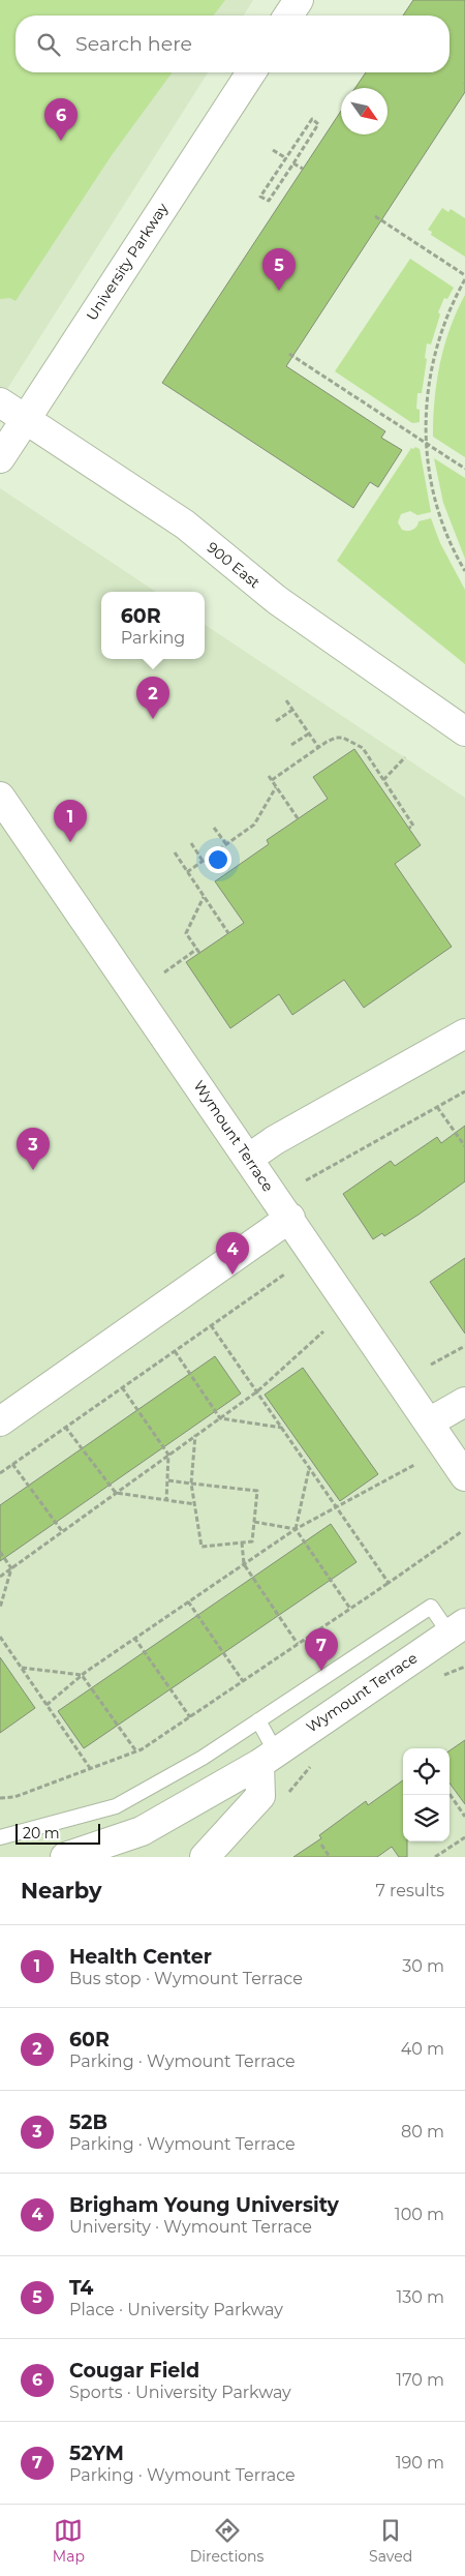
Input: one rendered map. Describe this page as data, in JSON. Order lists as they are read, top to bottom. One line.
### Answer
{"streets":{"street":["University Parkway","900 East","Wymount Terrace"]},"crossings":[["University Parkway","900 East"]],"scale_bar":"20 m","north":"bottom right","page":{"search":"Search here","pins":["6","5","2","1","3","4","7"],"popup":["60R","Parking"],"scale":"20 m","heading":["Nearby","7 results"],"list":[{"mark":"1","name":"Health Center","note":"Bus stop · Wymount Terrace","value":"30 m"},{"mark":"2","name":"60R","note":"Parking · Wymount Terrace","value":"40 m"},{"mark":"3","name":"52B","note":"Parking · Wymount Terrace","value":"80 m"},{"mark":"4","name":"Brigham Young University","note":"University · Wymount Terrace","value":"100 m"},{"mark":"5","name":"T4","note":"Place · University Parkway","value":"130 m"},{"mark":"6","name":"Cougar Field","note":"Sports · University Parkway","value":"170 m"},{"mark":"7","name":"52YM","note":"Parking · Wymount Terrace","value":"190 m"}],"nav":["Map","Directions","Saved"]}}
